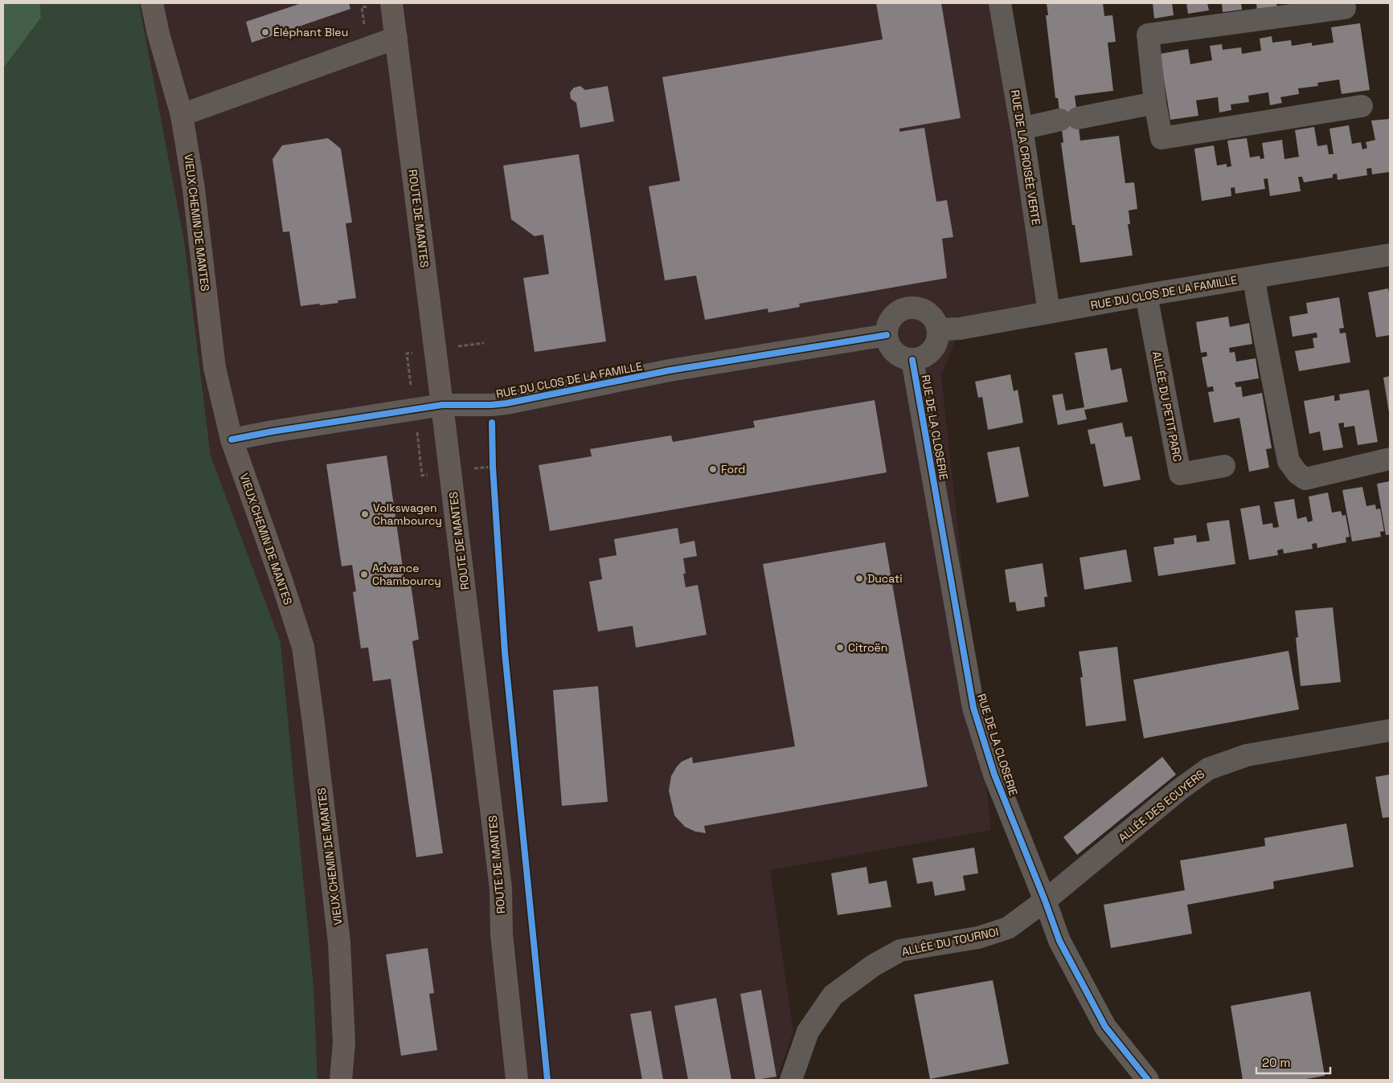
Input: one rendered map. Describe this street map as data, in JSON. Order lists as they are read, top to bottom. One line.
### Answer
{"streets":{"main road":["ROUTE DE MANTES","VIEUX CHEMIN DE MANTES"],"street":["RUE DE LA CROISÉE VERTE","RUE DU CLOS DE LA FAMILLE","ALLÉE DU PETIT PARC","RUE DE LA CLOSERIE","ALLÉE DES ECUYERS","ALLÉE DU TOURNOI"]},"crossings":[["RUE DE LA CROISÉE VERTE","RUE DU CLOS DE LA FAMILLE"],["ROUTE DE MANTES","RUE DU CLOS DE LA FAMILLE"],["VIEUX CHEMIN DE MANTES","RUE DU CLOS DE LA FAMILLE"],["RUE DU CLOS DE LA FAMILLE","ALLÉE DU PETIT PARC"],["RUE DU CLOS DE LA FAMILLE","RUE DE LA CLOSERIE"],["RUE DE LA CLOSERIE","ALLÉE DES ECUYERS"],["RUE DE LA CLOSERIE","ALLÉE DU TOURNOI"],["ALLÉE DES ECUYERS","ALLÉE DU TOURNOI"]],"places":["Éléphant Bleu","Ford","Volkswagen Chambourcy","Advance Chambourcy","Ducati","Citroën"],"scale_bar":"20 m"}
